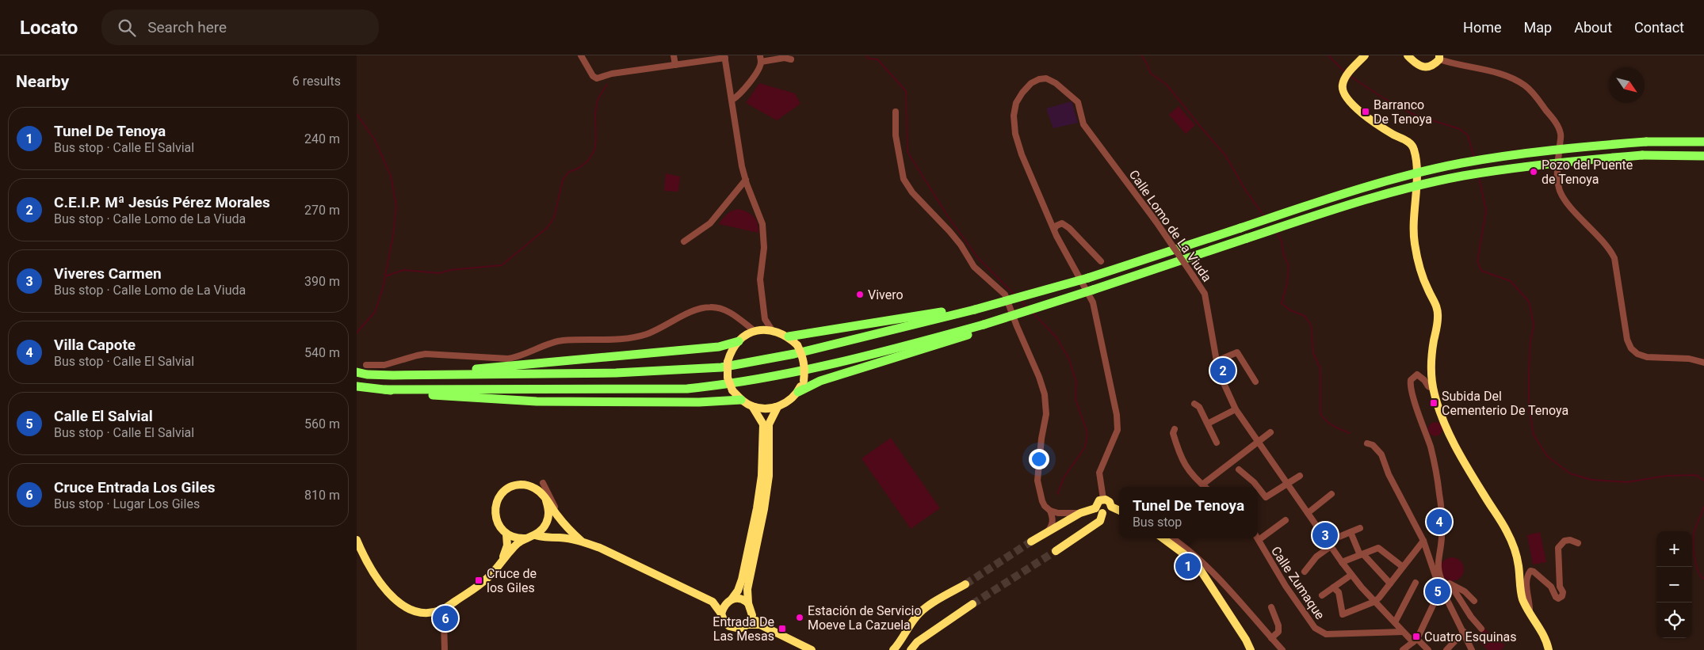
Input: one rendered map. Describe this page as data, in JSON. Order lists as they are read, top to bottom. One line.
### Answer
{"streets":{"street":["Calle Lomo de La Viuda","Calle Zumaque"]},"crossings":[["Calle Lomo de La Viuda","Calle Zumaque"]],"places":{"transit":["Barranco De Tenoya","Subida Del Cementerio De Tenoya","Cruce de los Giles","Entrada De Las Mesas","Cuatro Esquinas"],"other":["Pozo del Puente de Tenoya","Vivero","Estación de Servicio Moeve La Cazuela"]},"north":"bottom right","page":{"header":"Locato","search":"Search here","nav":["Home","Map","About","Contact"],"heading":["Nearby","6 results"],"list":[{"mark":"1","name":"Tunel De Tenoya","note":"Bus stop · Calle El Salvial","value":"240 m"},{"mark":"2","name":"C.E.I.P. Mª Jesús Pérez Morales","note":"Bus stop · Calle Lomo de La Viuda","value":"270 m"},{"mark":"3","name":"Viveres Carmen","note":"Bus stop · Calle Lomo de La Viuda","value":"390 m"},{"mark":"4","name":"Villa Capote","note":"Bus stop · Calle El Salvial","value":"540 m"},{"mark":"5","name":"Calle El Salvial","note":"Bus stop · Calle El Salvial","value":"560 m"},{"mark":"6","name":"Cruce Entrada Los Giles","note":"Bus stop · Lugar Los Giles","value":"810 m"}],"pins":["2","4","3","1","5","6"],"popup":["Tunel De Tenoya","Bus stop"],"map_buttons":["+","−"]}}
